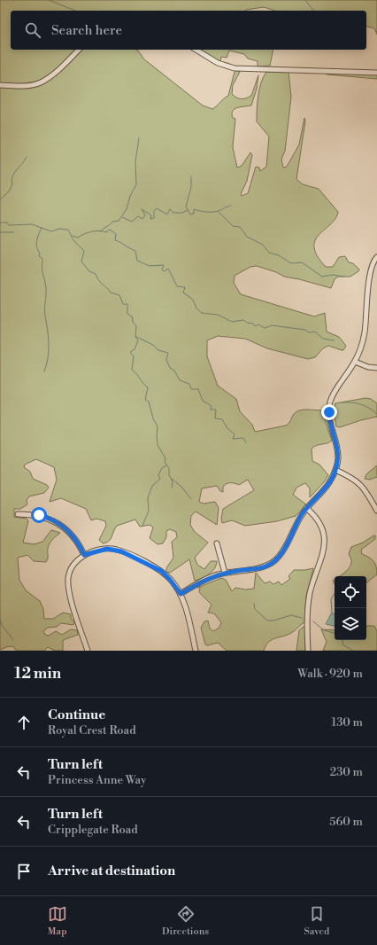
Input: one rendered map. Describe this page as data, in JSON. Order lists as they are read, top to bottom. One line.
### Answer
{"page":{"search":"Search here","heading":["12 min","Walk · 920 m"],"list":[["Continue","Royal Crest Road","130 m"],["Turn left","Princess Anne Way","230 m"],["Turn left","Cripplegate Road","560 m"],"Arrive at destination"],"nav":["Map","Directions","Saved"]}}
